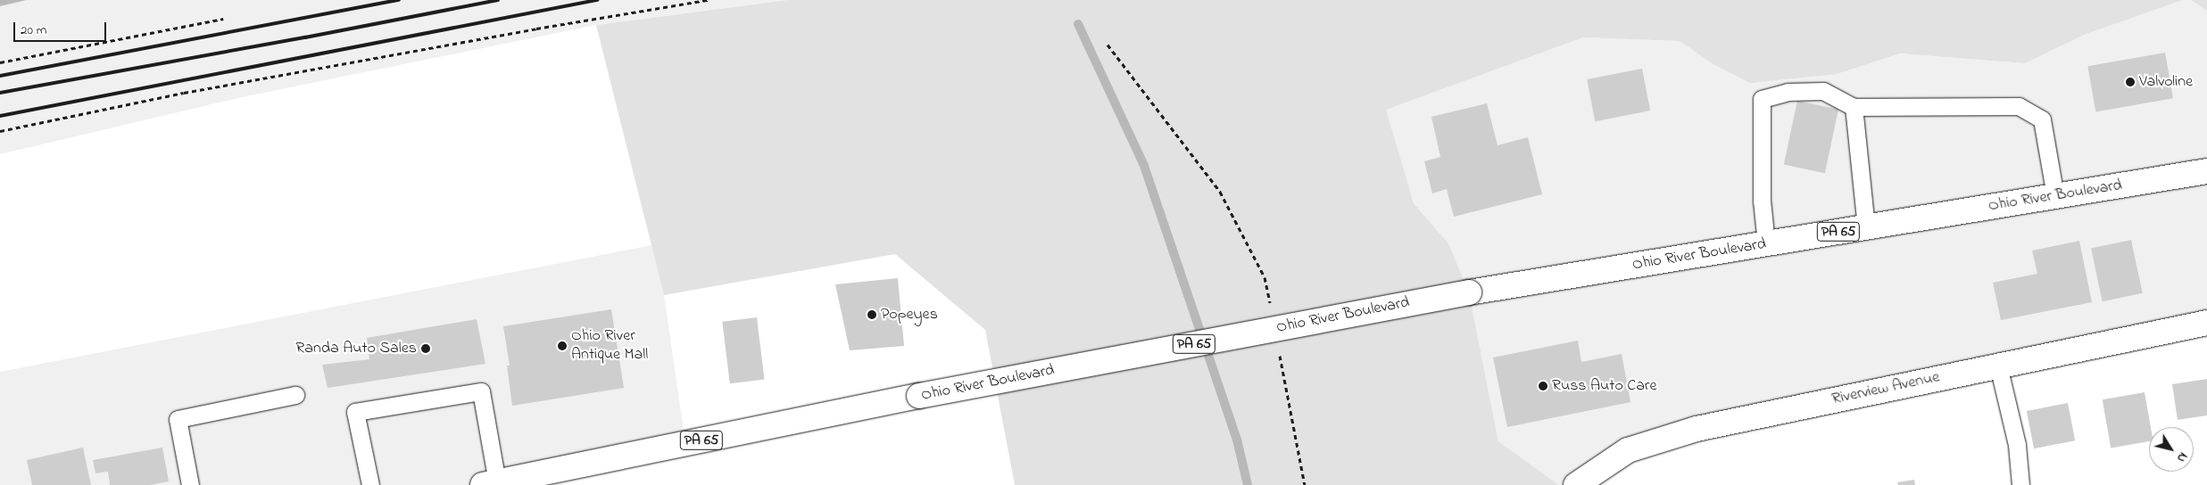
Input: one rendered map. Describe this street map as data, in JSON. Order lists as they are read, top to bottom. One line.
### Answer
{"streets":{"main road":["Ohio River Boulevard","PA 65","Riverview Avenue"]},"places":["Valvoline","Popeyes","Ohio River Antique Mall","Randa Auto Sales","Russ Auto Care"],"scale_bar":"20 m","north":"bottom right"}
